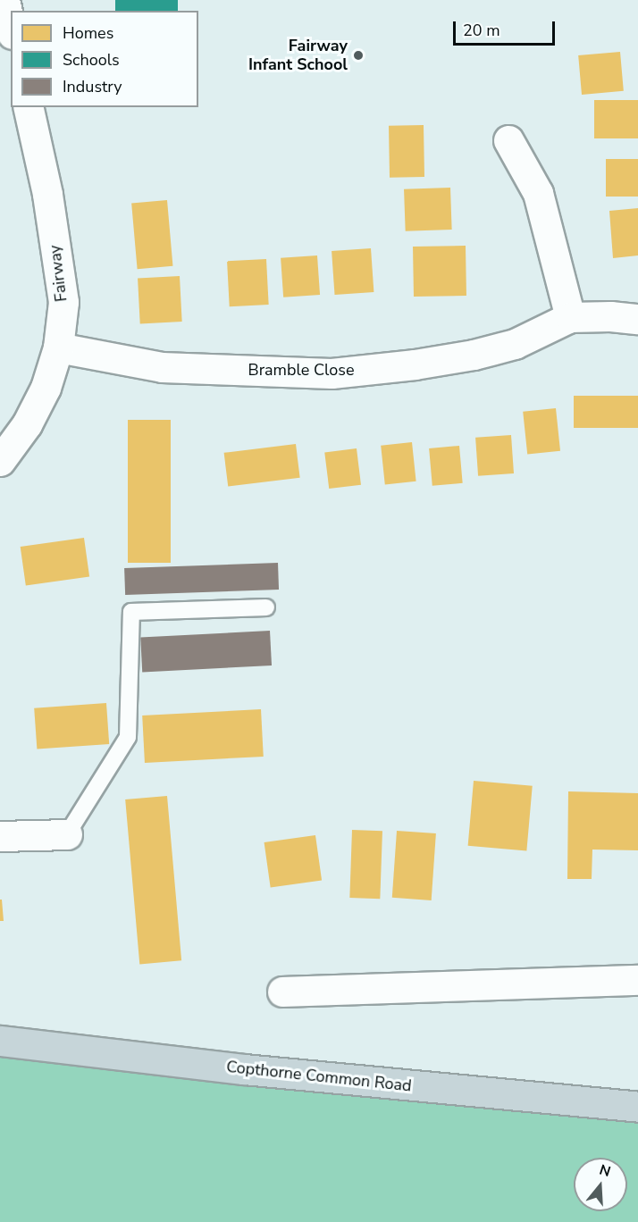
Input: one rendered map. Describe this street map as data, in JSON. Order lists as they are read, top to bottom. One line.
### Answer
{"streets":{"highway":["Copthorne Common Road"],"street":["Fairway","Bramble Close"]},"crossings":[["Fairway","Bramble Close"]],"places":["Fairway Infant School"],"legend":["Homes","Schools","Industry"],"scale_bar":"20 m","north":"top"}
